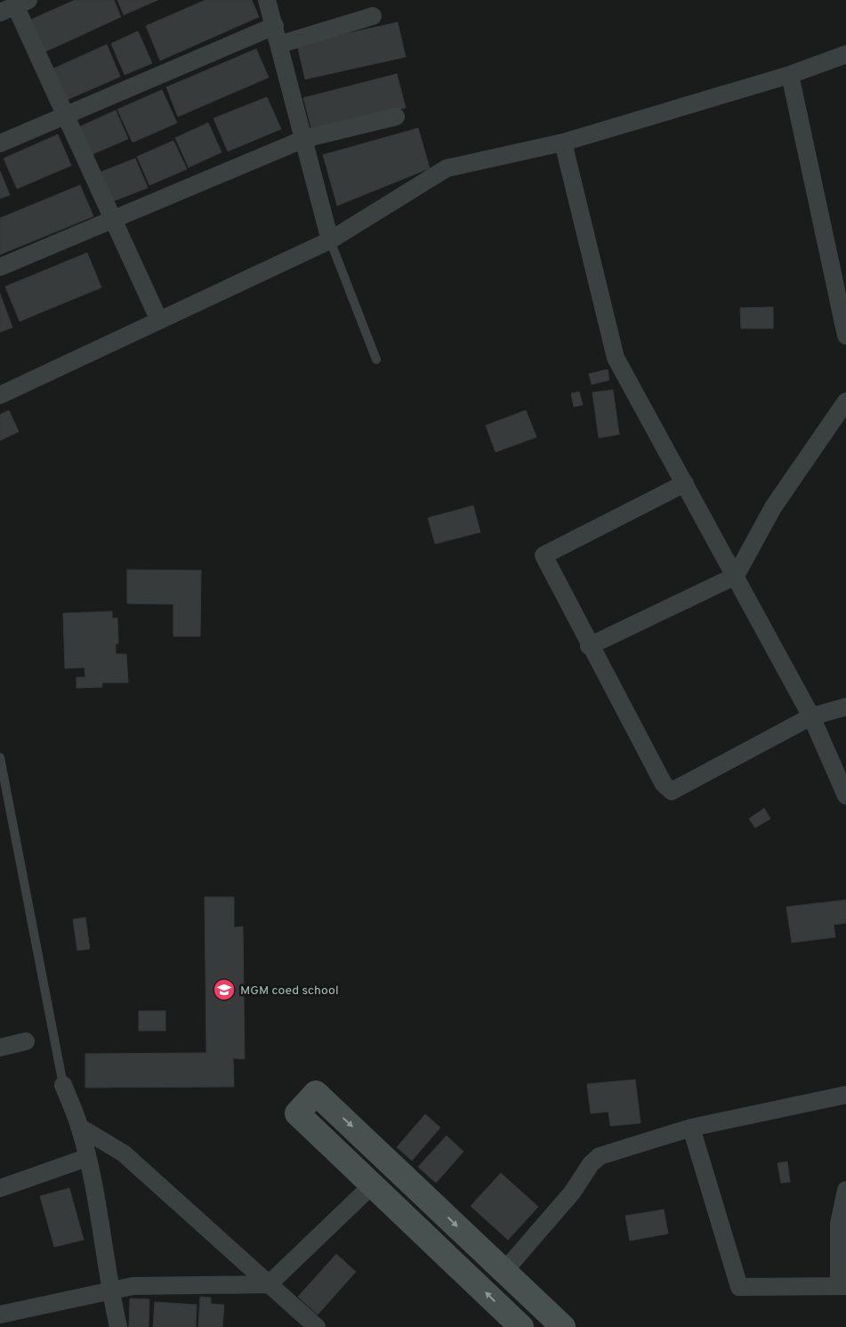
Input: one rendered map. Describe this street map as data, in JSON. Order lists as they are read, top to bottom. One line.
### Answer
{"places":{"school or university":["MGM coed school"]}}
